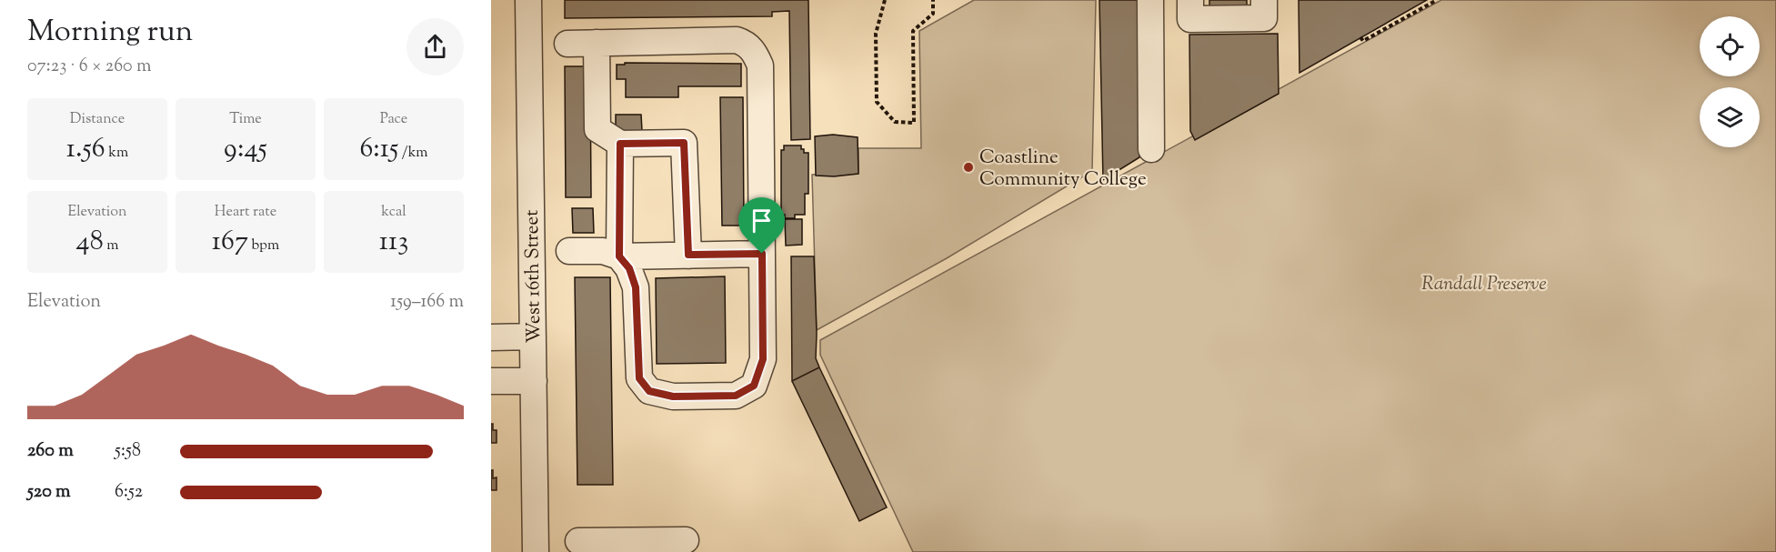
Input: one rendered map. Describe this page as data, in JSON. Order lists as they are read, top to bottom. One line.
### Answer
{"streets":{"street":["West 16th Street"]},"parks":["Randall Preserve"],"places":["Coastline Community College"],"page":{"heading":["Morning run","07:23 · 6 × 260 m"],"stats":[["Distance","1.56 km"],["Time","9:45"],["Pace","6:15 /km"],["Elevation","48 m"],["Heart rate","167 bpm"],["kcal","113"]],"chart":["Elevation","159–166 m"],"list":[{"name":"260 m","note":"5:58"},{"name":"520 m","note":"6:52"}]}}
